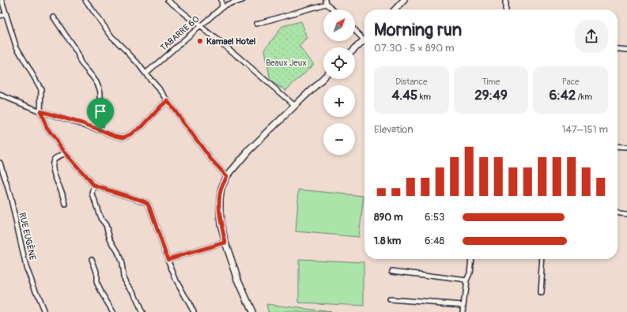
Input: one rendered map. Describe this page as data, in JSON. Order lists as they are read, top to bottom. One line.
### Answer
{"streets":{"street":["TABARRE 60","RUE EUGÈNE"]},"parks":["Beaux Jeux"],"places":["Kamael Hotel"],"north":"top right","page":{"map_buttons":["+","−"],"heading":["Morning run","07:30 · 5 × 890 m"],"stats":[["Distance","4.45 km"],["Time","29:49"],["Pace","6:42 /km"]],"chart":["Elevation","147–151 m"],"list":[{"name":"890 m","note":"6:53"},{"name":"1.8 km","note":"6:48"}]}}
